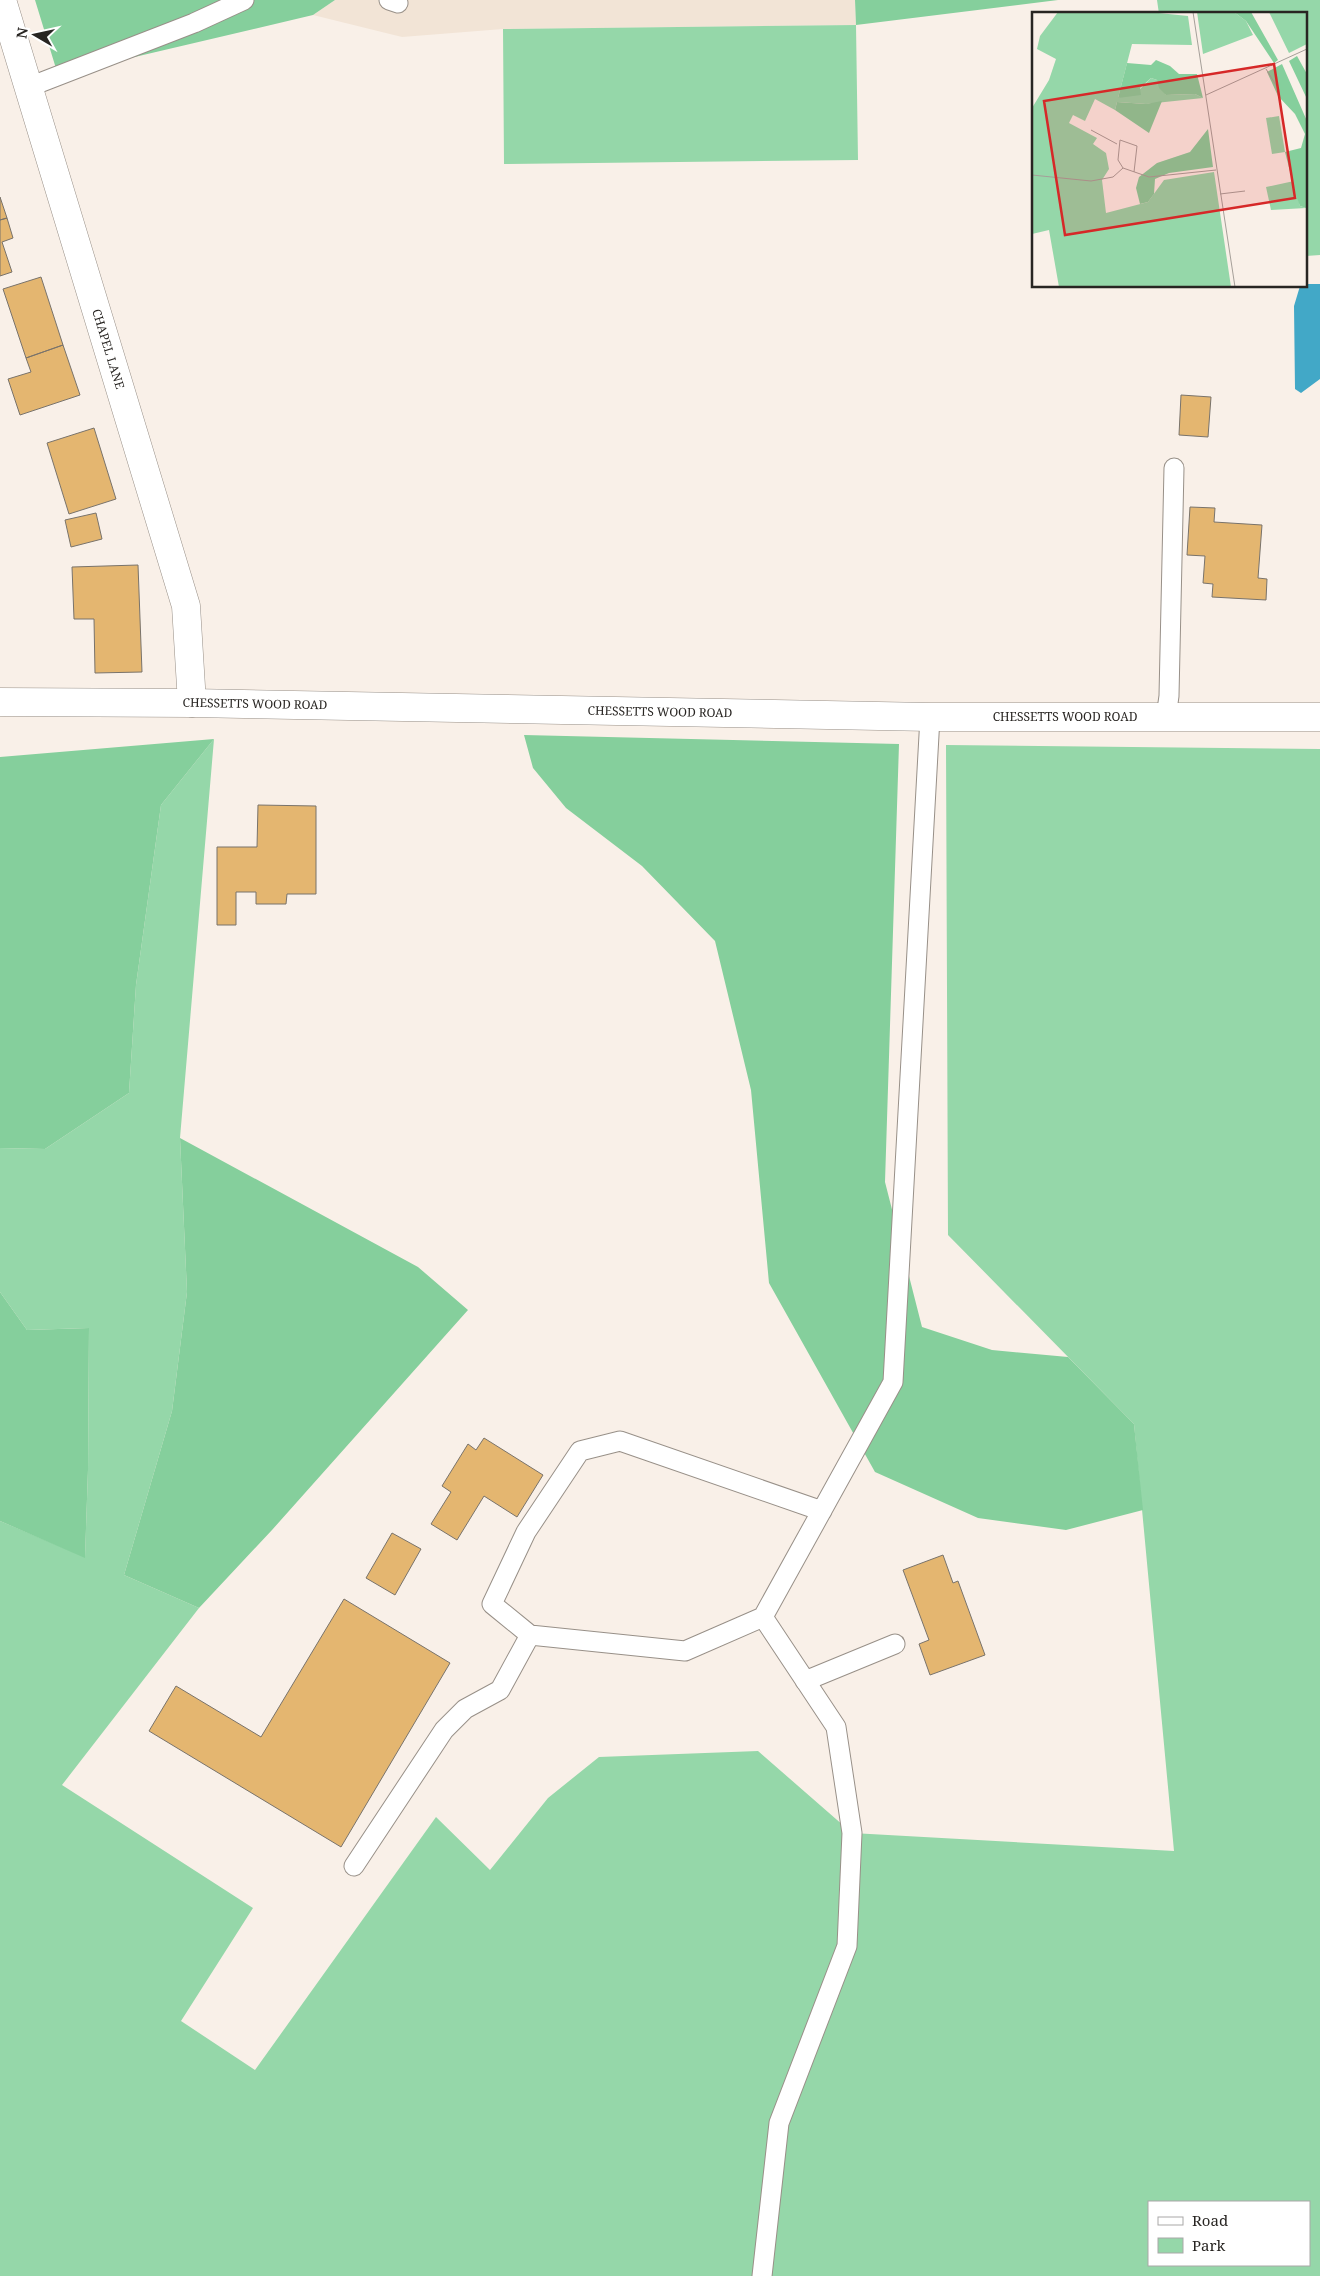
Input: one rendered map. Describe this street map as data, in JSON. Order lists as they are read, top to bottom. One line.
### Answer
{"streets":{"street":["CHAPEL LANE","CHESSETTS WOOD ROAD"]},"crossings":[["CHAPEL LANE","CHESSETTS WOOD ROAD"]],"legend":["Road","Park"],"north":"left"}
